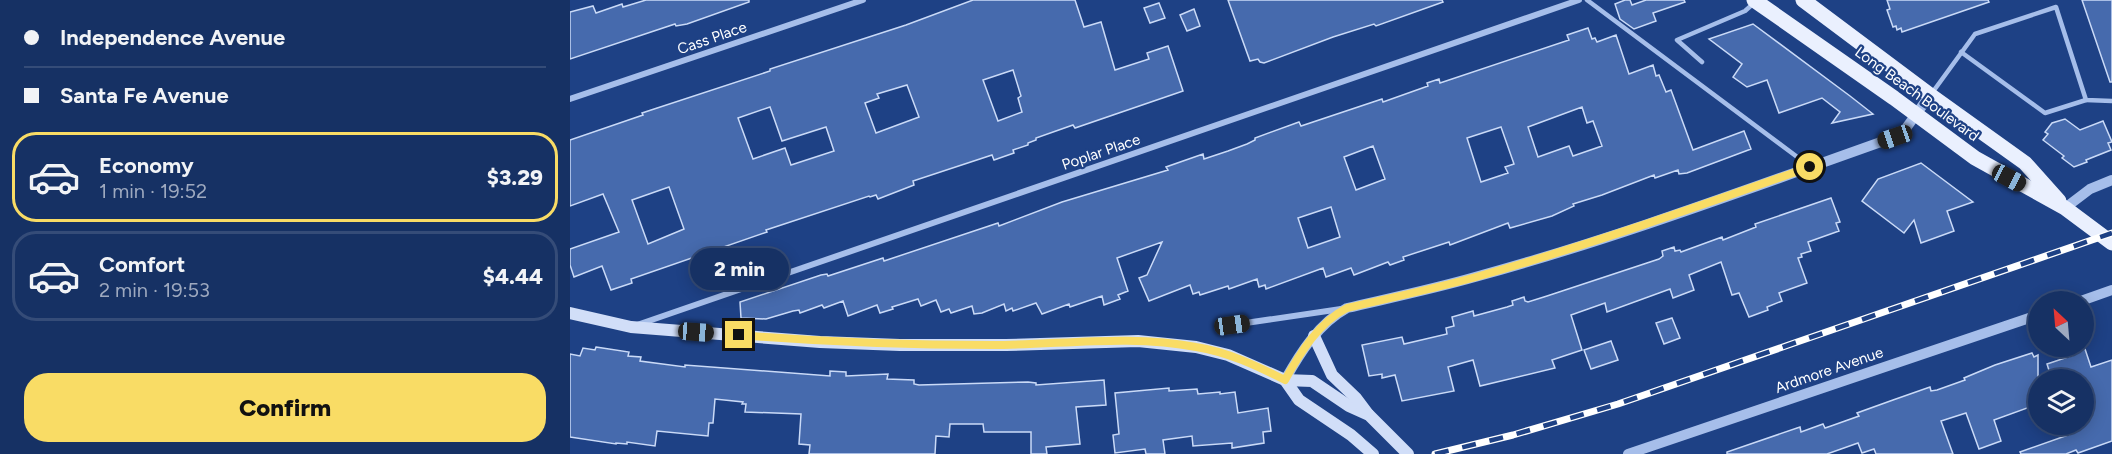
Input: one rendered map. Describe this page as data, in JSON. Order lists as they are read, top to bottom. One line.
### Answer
{"streets":{"main road":["Long Beach Boulevard"],"street":["Cass Place","Poplar Place","Ardmore Avenue"]},"north":"top left","page":{"banner":["Independence Avenue","Santa Fe Avenue"],"list":[{"name":"Economy","note":"1 min · 19:52","value":"$3.29"},{"name":"Comfort","note":"2 min · 19:53","value":"$4.44"}],"bubble":"2 min","buttons":"Confirm"}}
